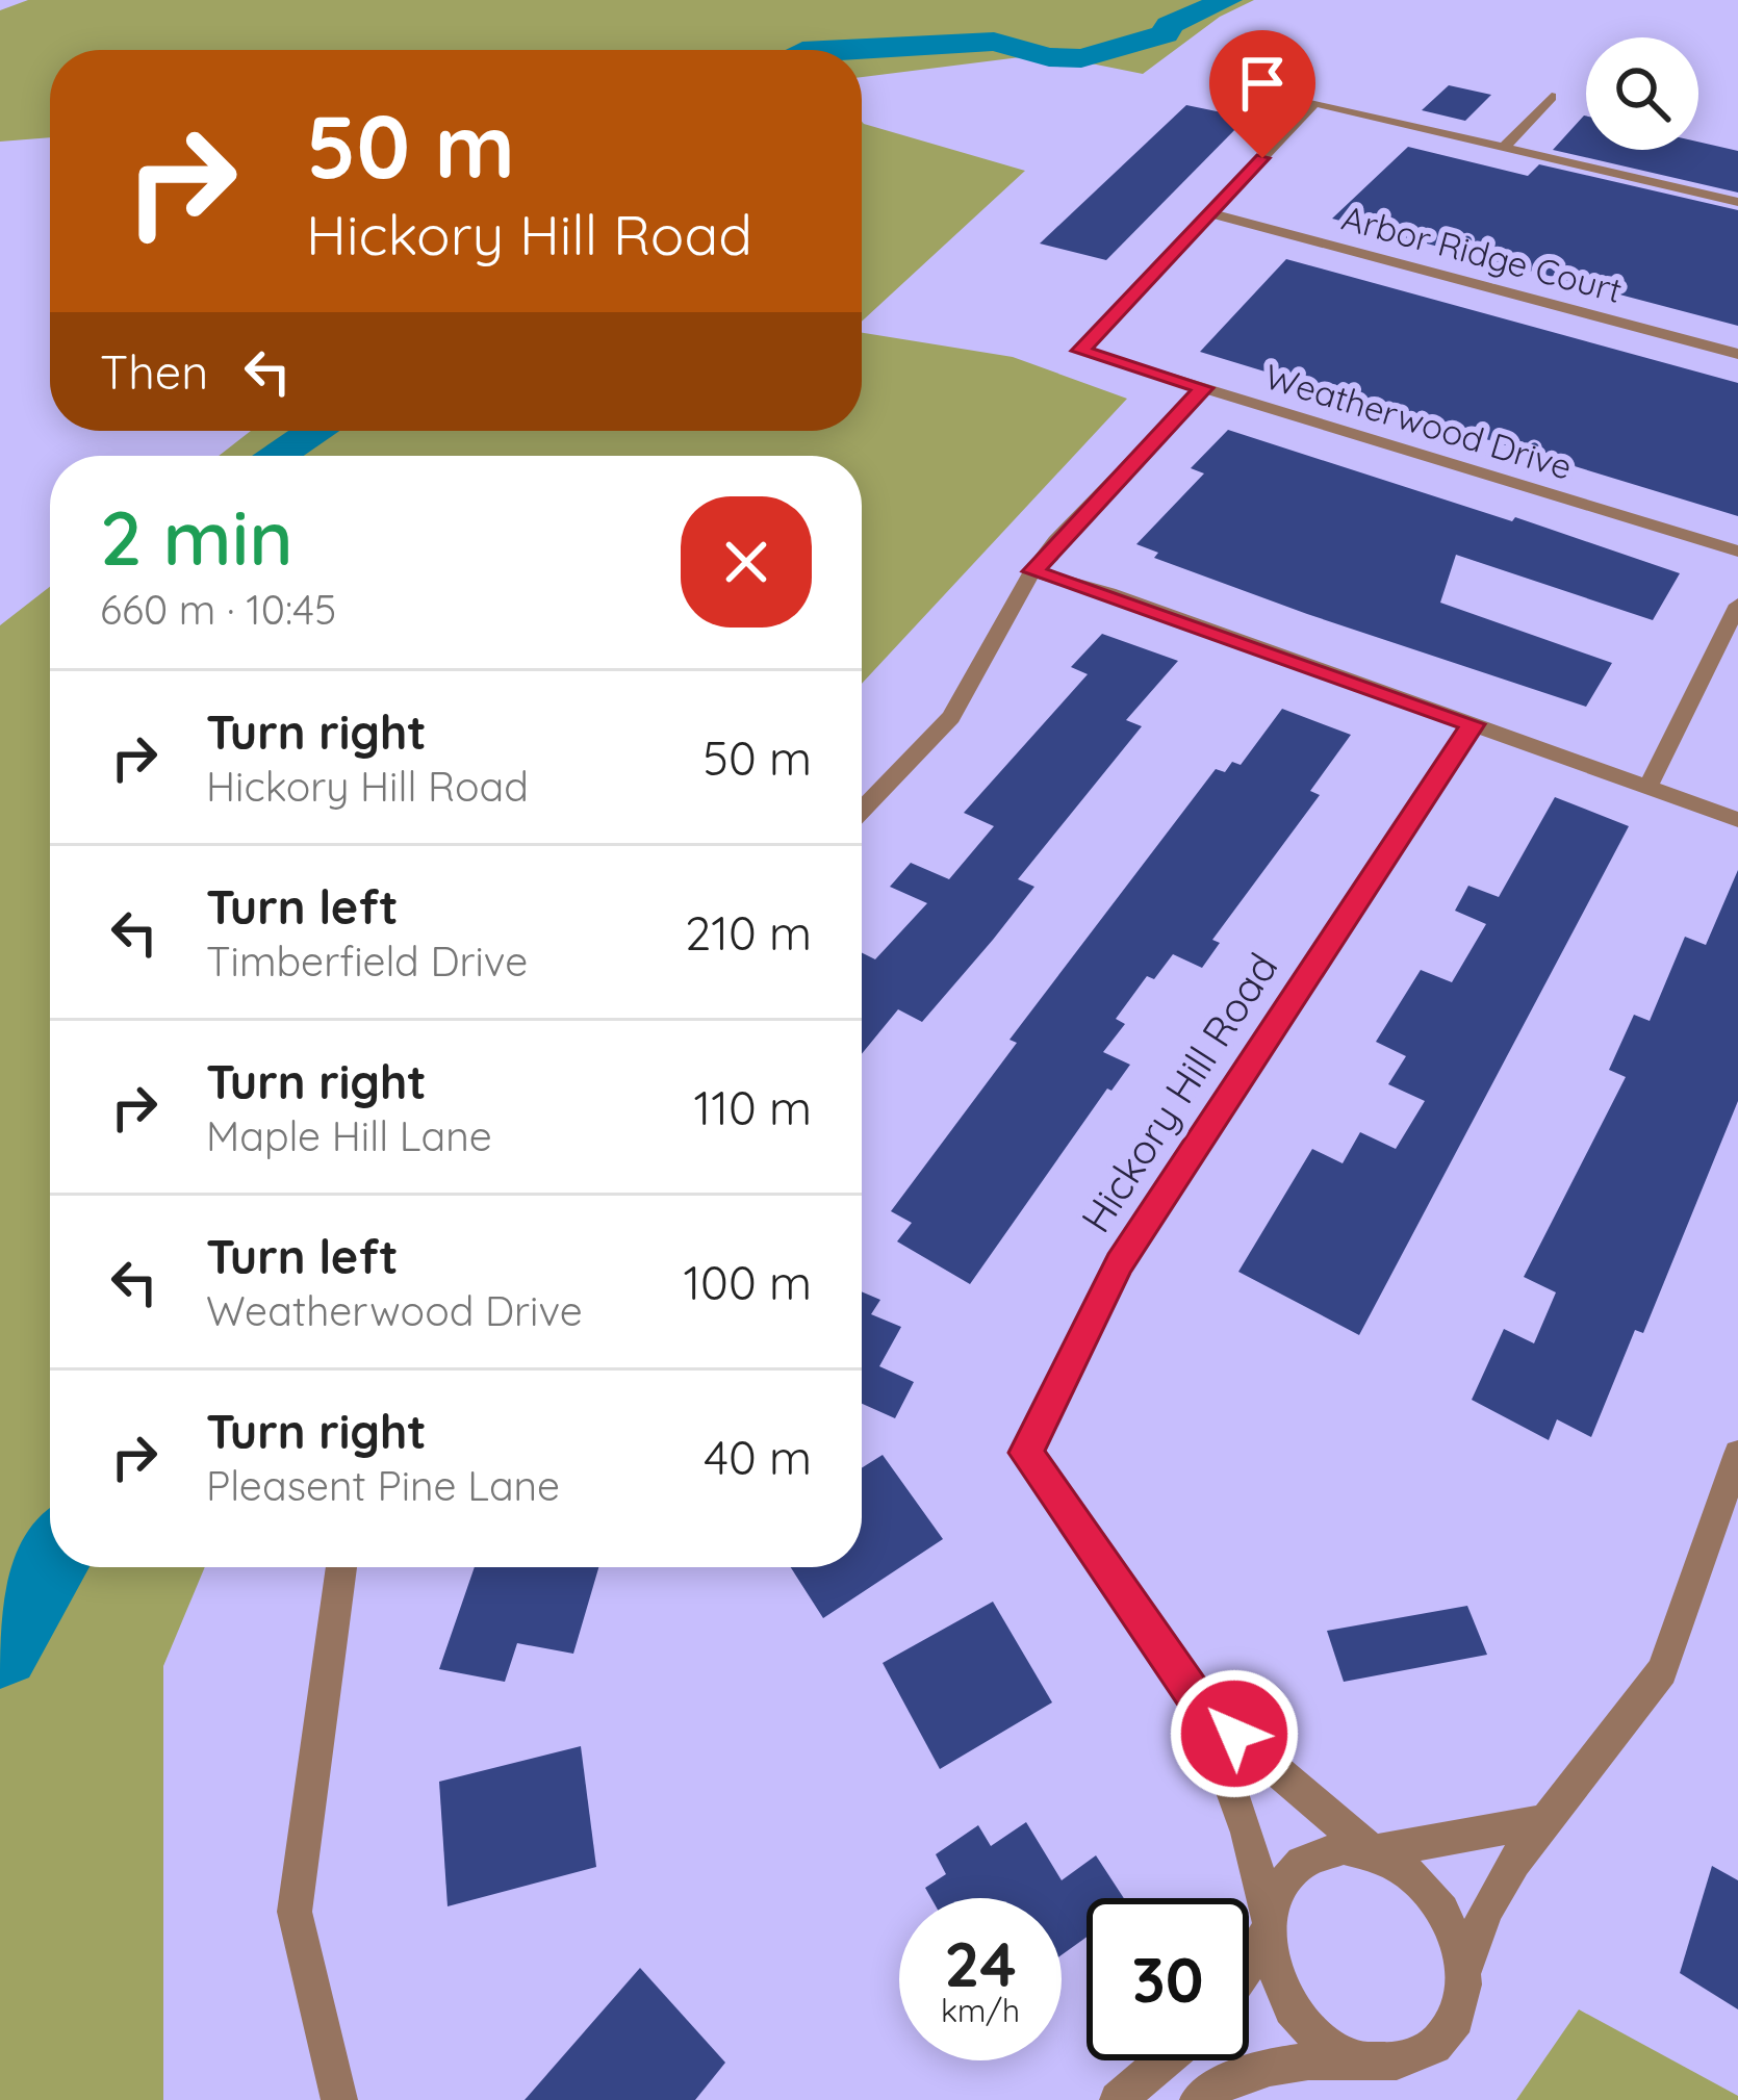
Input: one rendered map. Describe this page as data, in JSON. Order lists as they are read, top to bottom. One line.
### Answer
{"streets":{"street":["Arbor Ridge Court","Weatherwood Drive","Hickory Hill Road"]},"crossings":[["Arbor Ridge Court","Weatherwood Drive"]],"page":{"turn":["50 m","Hickory Hill Road"],"then":"Then","heading":["2 min","660 m · 10:45"],"list":[{"name":"Turn right","note":"Hickory Hill Road","value":"50 m"},{"name":"Turn left","note":"Timberfield Drive","value":"210 m"},{"name":"Turn right","note":"Maple Hill Lane","value":"110 m"},{"name":"Turn left","note":"Weatherwood Drive","value":"100 m"},{"name":"Turn right","note":"Pleasent Pine Lane","value":"40 m"}],"speed":"24 km/h","limit":"30"}}
